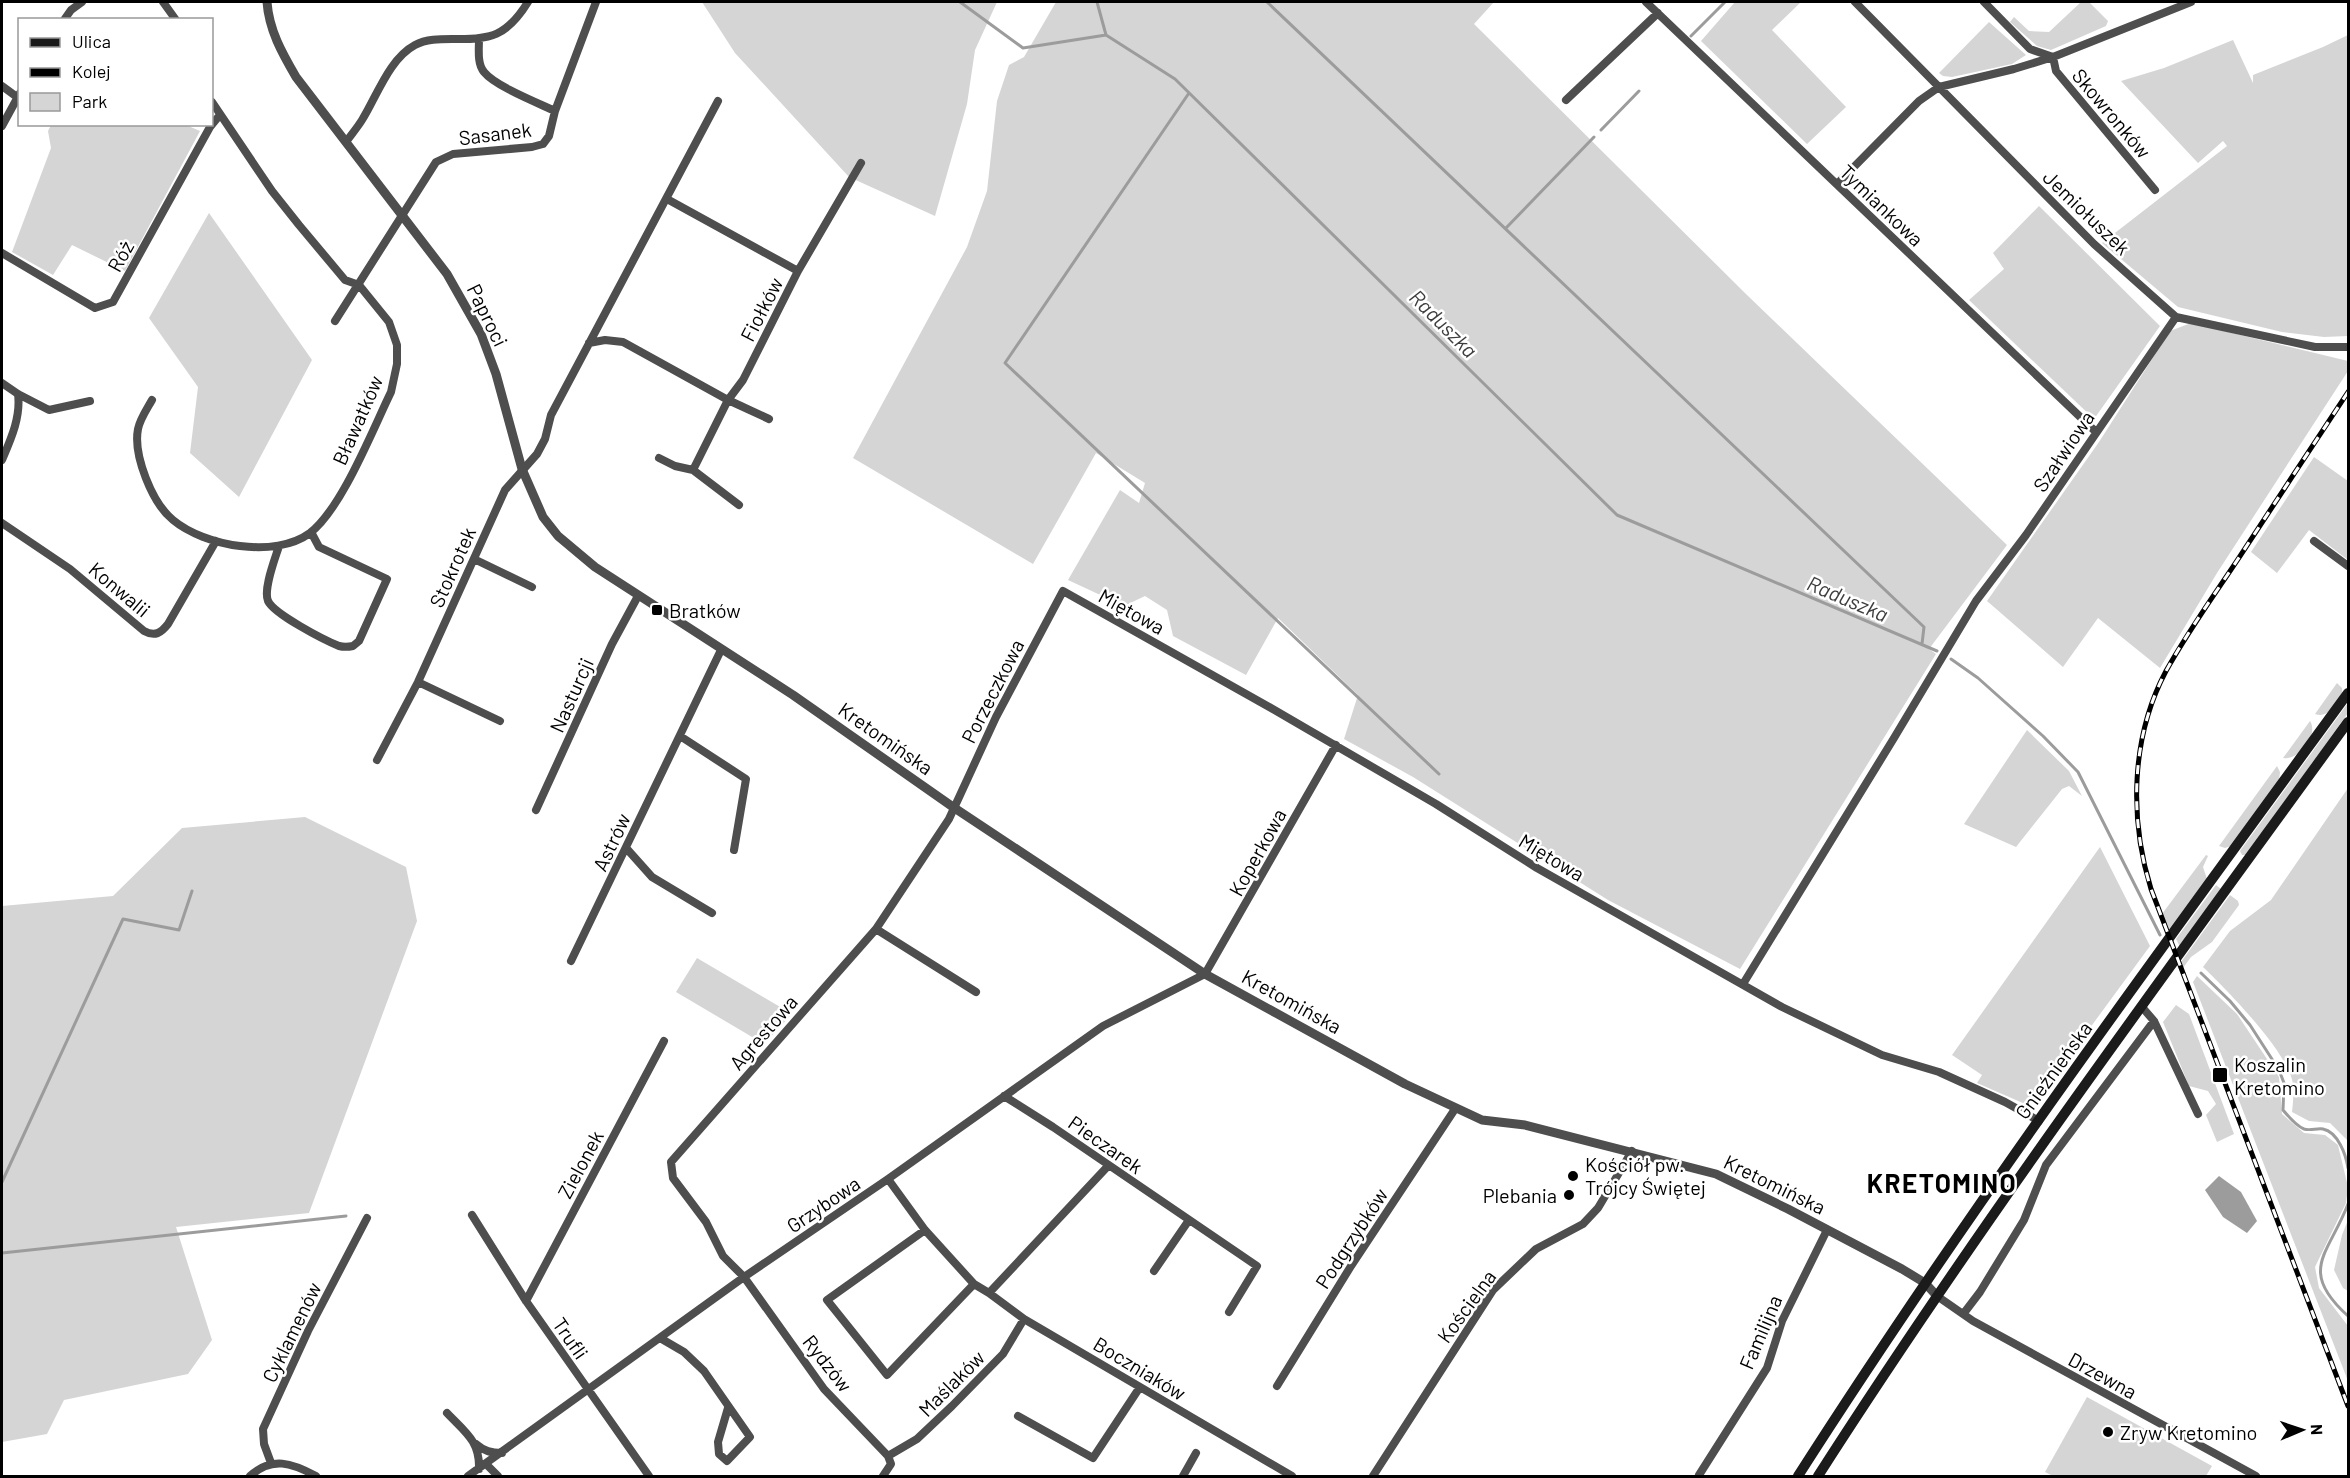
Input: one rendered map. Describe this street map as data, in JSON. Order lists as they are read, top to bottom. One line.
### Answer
{"streets":{"main road":["Gnieźnieńska"],"street":["Skowronków","Sasanek","Tymiankowa","Jemiołuszek","Róż","Fiołków","Paproci","Bławatków","Szałwiowa","Stokrotek","Konwalii","Miętowa","Porzeczkowa","Nasturcji","Kretomińska","Astrów","Koperkowa","Agrestowa","Pieczarek","Zielonek","Grzybowa","Podgrzybków","Kościelna","Cyklamenów","Familijna","Trufli","Rydzów","Boczniaków","Drzewna","Maślaków"]},"crossings":[["Sasanek","Paproci"],["Tymiankowa","Szałwiowa"],["Jemiołuszek","Szałwiowa"],["Paproci","Stokrotek"],["Paproci","Nasturcji"],["Paproci","Kretomińska"],["Bławatków","Konwalii"],["Szałwiowa","Miętowa"],["Miętowa","Porzeczkowa"],["Miętowa","Koperkowa"],["Miętowa","Gnieźnieńska"],["Porzeczkowa","Kretomińska"],["Porzeczkowa","Agrestowa"],["Kretomińska","Astrów"],["Kretomińska","Koperkowa"],["Kretomińska","Agrestowa"],["Kretomińska","Gnieźnieńska"],["Kretomińska","Grzybowa"],["Kretomińska","Podgrzybków"],["Kretomińska","Kościelna"],["Kretomińska","Familijna"],["Kretomińska","Drzewna"],["Koperkowa","Grzybowa"],["Agrestowa","Grzybowa"],["Agrestowa","Rydzów"],["Gnieźnieńska","Drzewna"],["Pieczarek","Grzybowa"],["Zielonek","Trufli"],["Grzybowa","Trufli"],["Grzybowa","Rydzów"],["Grzybowa","Boczniaków"],["Rydzów","Maślaków"],["Boczniaków","Maślaków"]],"districts":["KRETOMINO"],"water":["Raduszka"],"places":{"transit":["Bratków","Koszalin Kretomino"],"other":["Kościół pw. Trójcy Świętej","Plebania","Zryw Kretomino"]},"legend":["Ulica","Kolej","Park"],"north":"right"}
